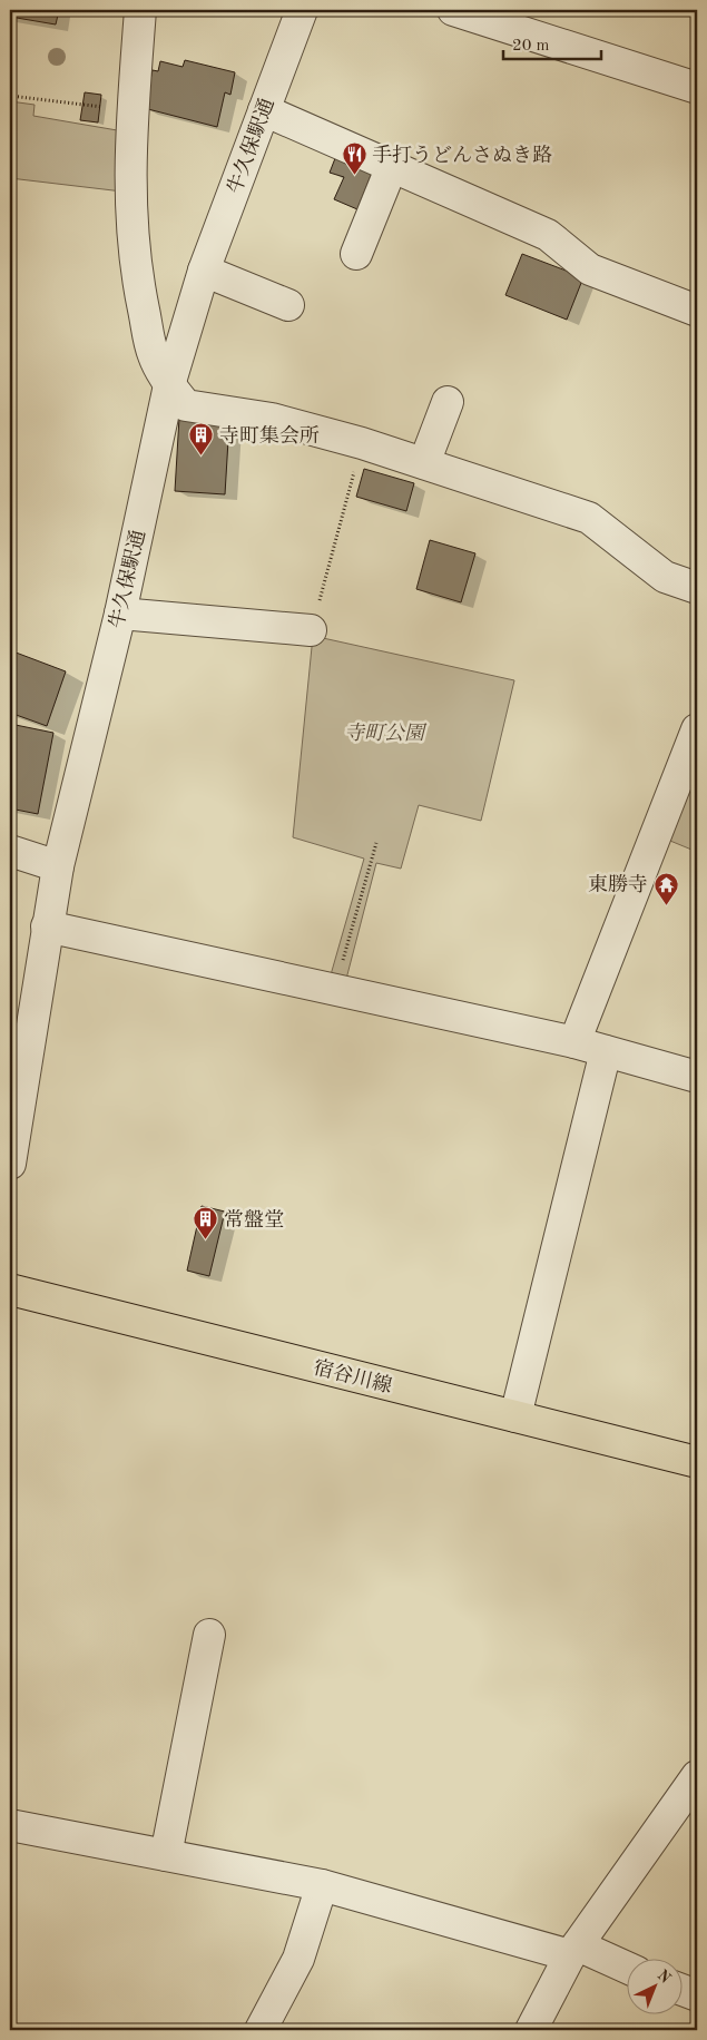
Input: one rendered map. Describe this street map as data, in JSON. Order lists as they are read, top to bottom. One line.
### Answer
{"streets":{"main road":["宿谷川線"],"street":["牛久保駅通"]},"parks":["寺町公園"],"places":{"restaurant":["手打うどんさぬき路"],"building":["寺町集会所","常盤堂"],"temple":["東勝寺"]},"scale_bar":"20 m","north":"top right"}
